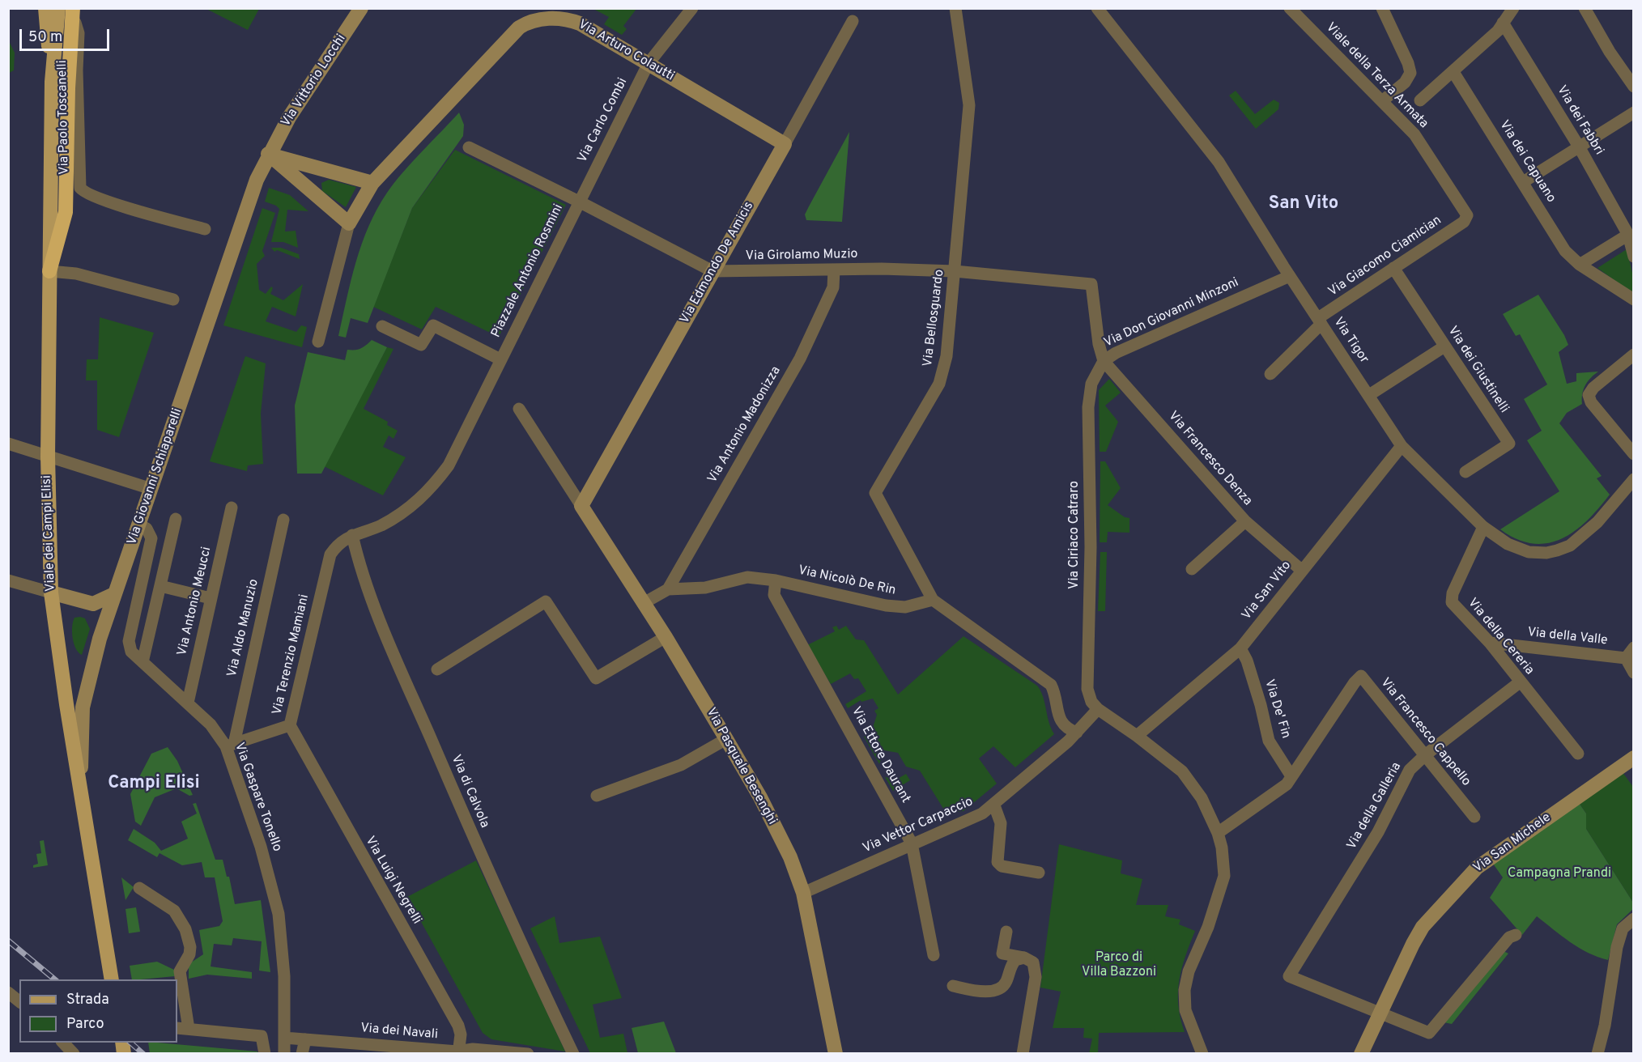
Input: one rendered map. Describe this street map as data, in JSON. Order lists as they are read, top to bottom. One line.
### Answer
{"streets":{"main road":["Viale dei Campi Elisi"],"street":["Via Arturo Colautti","Viale della Terza Armata","Via Vittorio Locchi","Via Paolo Toscanelli","Via Carlo Combi","Via dei Fabbri","Via dei Capuano","Via Girolamo Muzio","Via Giacomo Ciamician","Via Edmondo De Amicis","Piazzale Antonio Rosmini","Via Don Giovanni Minzoni","Via Bellosguardo","Via Tigor","Via dei Giustinelli","Via Antonio Madonizza","Via Francesco Denza","Via Giovanni Schiaparelli","Via Ciriaco Catraro","Via Nicolò De Rin","Via San Vito","Via Antonio Meucci","Via Aldo Manuzio","Via della Cereria","Via della Valle","Via Terenzio Mamiani","Via De' Fin","Via Francesco Cappello","Via Ettore Daurant","Via Pasquale Besenghi","Via di Calvola","Via Gaspare Tonello","Via della Galleria","Via Vettor Carpaccio","Via San Michele","Via Luigi Negrelli","Via dei Navali"]},"crossings":[["Via Arturo Colautti","Via Carlo Combi"],["Via Arturo Colautti","Via Edmondo De Amicis"],["Viale della Terza Armata","Via Giacomo Ciamician"],["Via Vittorio Locchi","Via Giovanni Schiaparelli"],["Via Paolo Toscanelli","Viale dei Campi Elisi"],["Via Carlo Combi","Via Girolamo Muzio"],["Via Carlo Combi","Piazzale Antonio Rosmini"],["Via Girolamo Muzio","Via Edmondo De Amicis"],["Via Girolamo Muzio","Piazzale Antonio Rosmini"],["Via Girolamo Muzio","Via Don Giovanni Minzoni"],["Via Girolamo Muzio","Via Bellosguardo"],["Via Girolamo Muzio","Via Antonio Madonizza"],["Via Giacomo Ciamician","Via Tigor"],["Via Giacomo Ciamician","Via dei Giustinelli"],["Via Edmondo De Amicis","Via Pasquale Besenghi"],["Piazzale Antonio Rosmini","Via Terenzio Mamiani"],["Piazzale Antonio Rosmini","Via di Calvola"],["Via Don Giovanni Minzoni","Via Bellosguardo"],["Via Don Giovanni Minzoni","Via Tigor"],["Via Don Giovanni Minzoni","Via Francesco Denza"],["Via Don Giovanni Minzoni","Via Ciriaco Catraro"],["Via Bellosguardo","Via Nicolò De Rin"],["Via Tigor","Via San Vito"],["Via Tigor","Via della Cereria"],["Via Antonio Madonizza","Via Nicolò De Rin"],["Via Francesco Denza","Via Ciriaco Catraro"],["Via Francesco Denza","Via San Vito"],["Via Giovanni Schiaparelli","Viale dei Campi Elisi"],["Via Giovanni Schiaparelli","Via Gaspare Tonello"],["Via Ciriaco Catraro","Via Vettor Carpaccio"],["Via Nicolò De Rin","Via Ettore Daurant"],["Via Nicolò De Rin","Via Pasquale Besenghi"],["Via San Vito","Via De' Fin"],["Via Antonio Meucci","Via Gaspare Tonello"],["Via Aldo Manuzio","Via Terenzio Mamiani"],["Via Aldo Manuzio","Via Gaspare Tonello"],["Via della Cereria","Via della Valle"],["Via della Cereria","Via della Galleria"],["Via Terenzio Mamiani","Via di Calvola"],["Via Terenzio Mamiani","Via Gaspare Tonello"],["Via Terenzio Mamiani","Via Luigi Negrelli"],["Via De' Fin","Via Francesco Cappello"],["Via Francesco Cappello","Via della Galleria"],["Via Ettore Daurant","Via Vettor Carpaccio"],["Via Pasquale Besenghi","Via Vettor Carpaccio"],["Via Gaspare Tonello","Via dei Navali"],["Via della Galleria","Via San Michele"],["Via Luigi Negrelli","Via dei Navali"]],"districts":["San Vito","Campi Elisi"],"parks":["Campagna Prandi","Parco di Villa Bazzoni"],"legend":["Strada","Parco"],"scale_bar":"50 m"}
